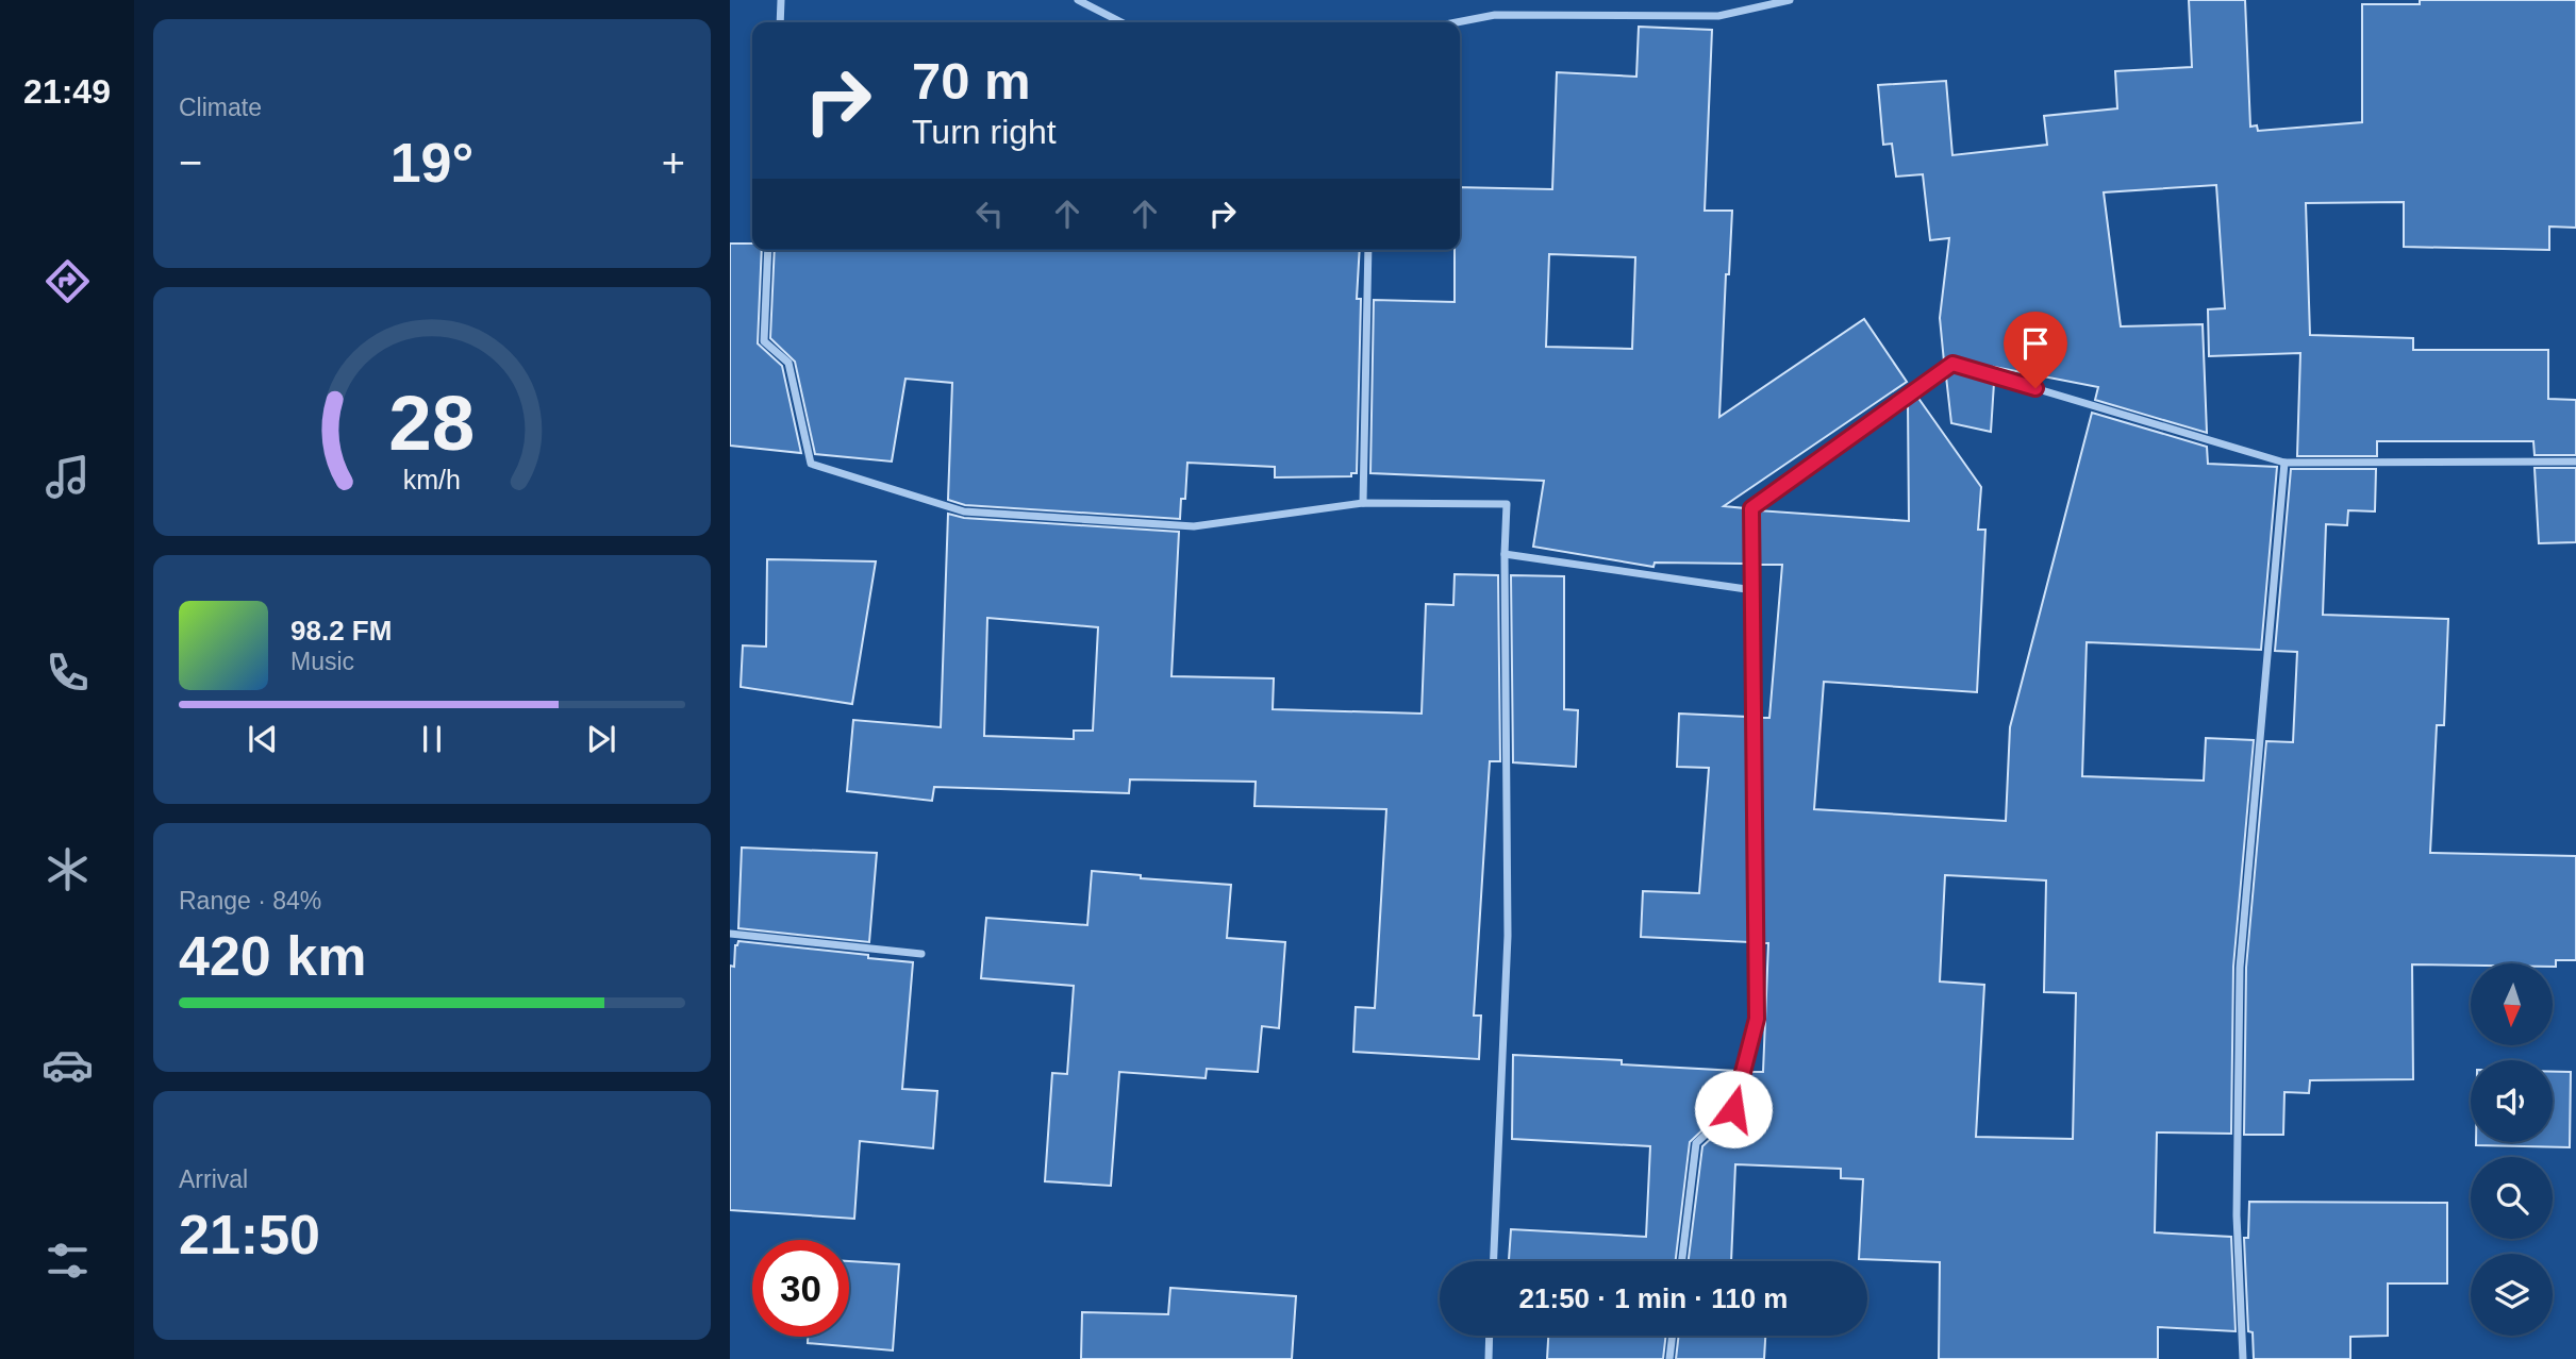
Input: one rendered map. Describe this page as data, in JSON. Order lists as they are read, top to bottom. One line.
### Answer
{"north":"bottom","page":{"tabs":"21:49","tile":["Climate",["Range · 84%","420 km"],["Arrival","21:50"]],"turn":["70 m","Turn right"],"heat":["−","19°","+"],"song":["98.2 FM","Music"],"limit":"30","trip":"21:50 · 1 min · 110 m","gauge":["28","km/h"]}}
